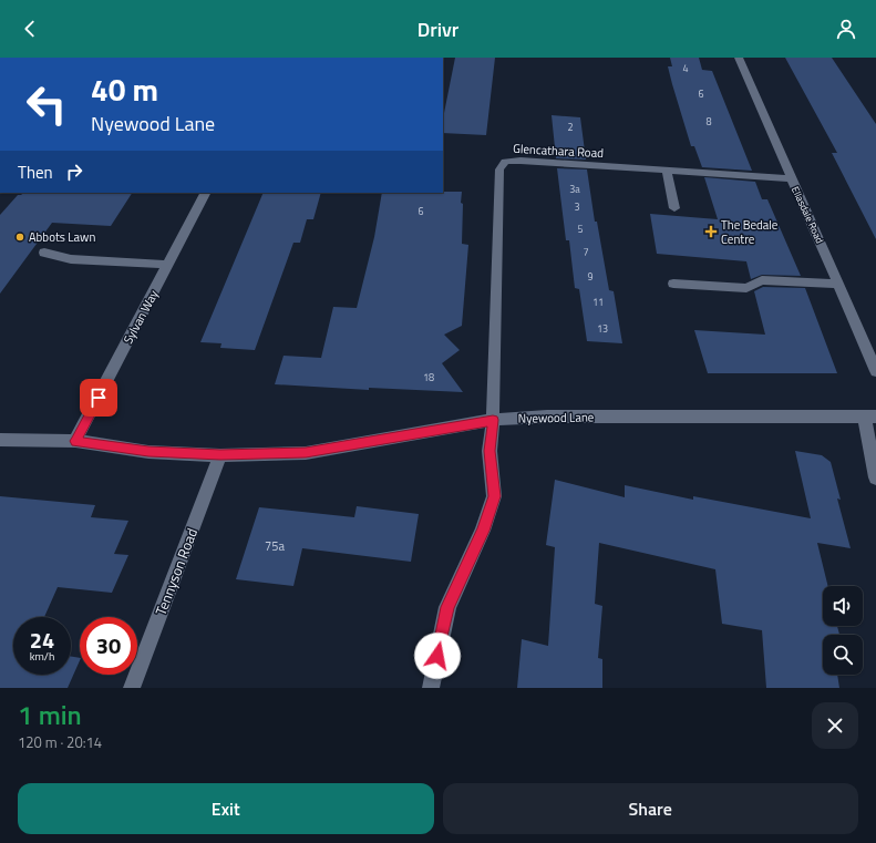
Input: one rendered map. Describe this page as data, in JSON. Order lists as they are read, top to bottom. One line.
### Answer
{"streets":{"street":["Glencathara Road","Ellasdale Road","Sylvan Way","Nyewood Lane","Tennyson Road"]},"crossings":[["Glencathara Road","Ellasdale Road"],["Glencathara Road","Nyewood Lane"],["Sylvan Way","Nyewood Lane"],["Nyewood Lane","Tennyson Road"]],"places":{"health":["The Bedale Centre"],"other":["Abbots Lawn"]},"house_numbers":["4","6","8","2","3a","3","6","5","7","9","11","13","18","75a"],"page":{"header":"Drivr","turn":["40 m","Nyewood Lane"],"then":"Then","speed":"24 km/h","limit":"30","heading":["1 min","120 m · 20:14"],"buttons":["Exit","Share"]}}
